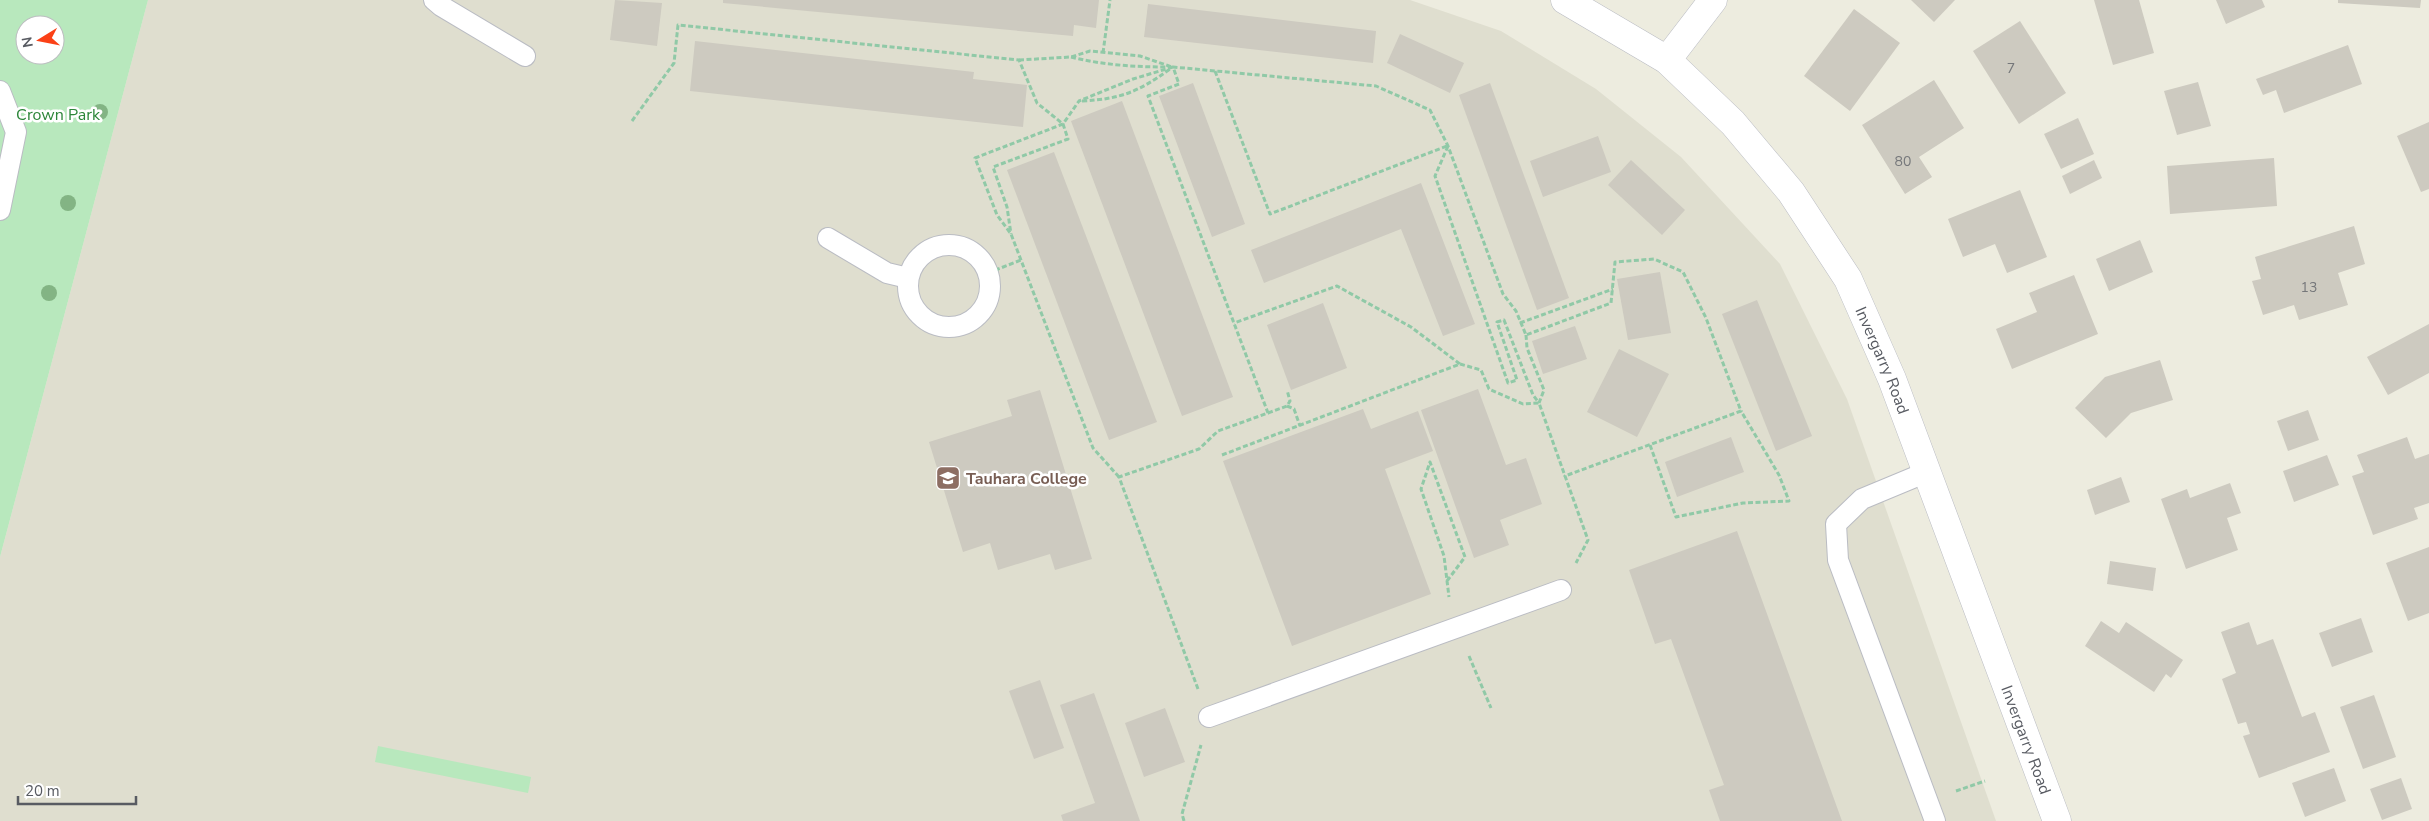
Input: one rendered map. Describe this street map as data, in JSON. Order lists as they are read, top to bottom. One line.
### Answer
{"streets":{"street":["Invergarry Road"]},"parks":["Crown Park"],"places":{"school or university":["Tauhara College"]},"house_numbers":["7","80","13"],"scale_bar":"20 m","north":"left"}
